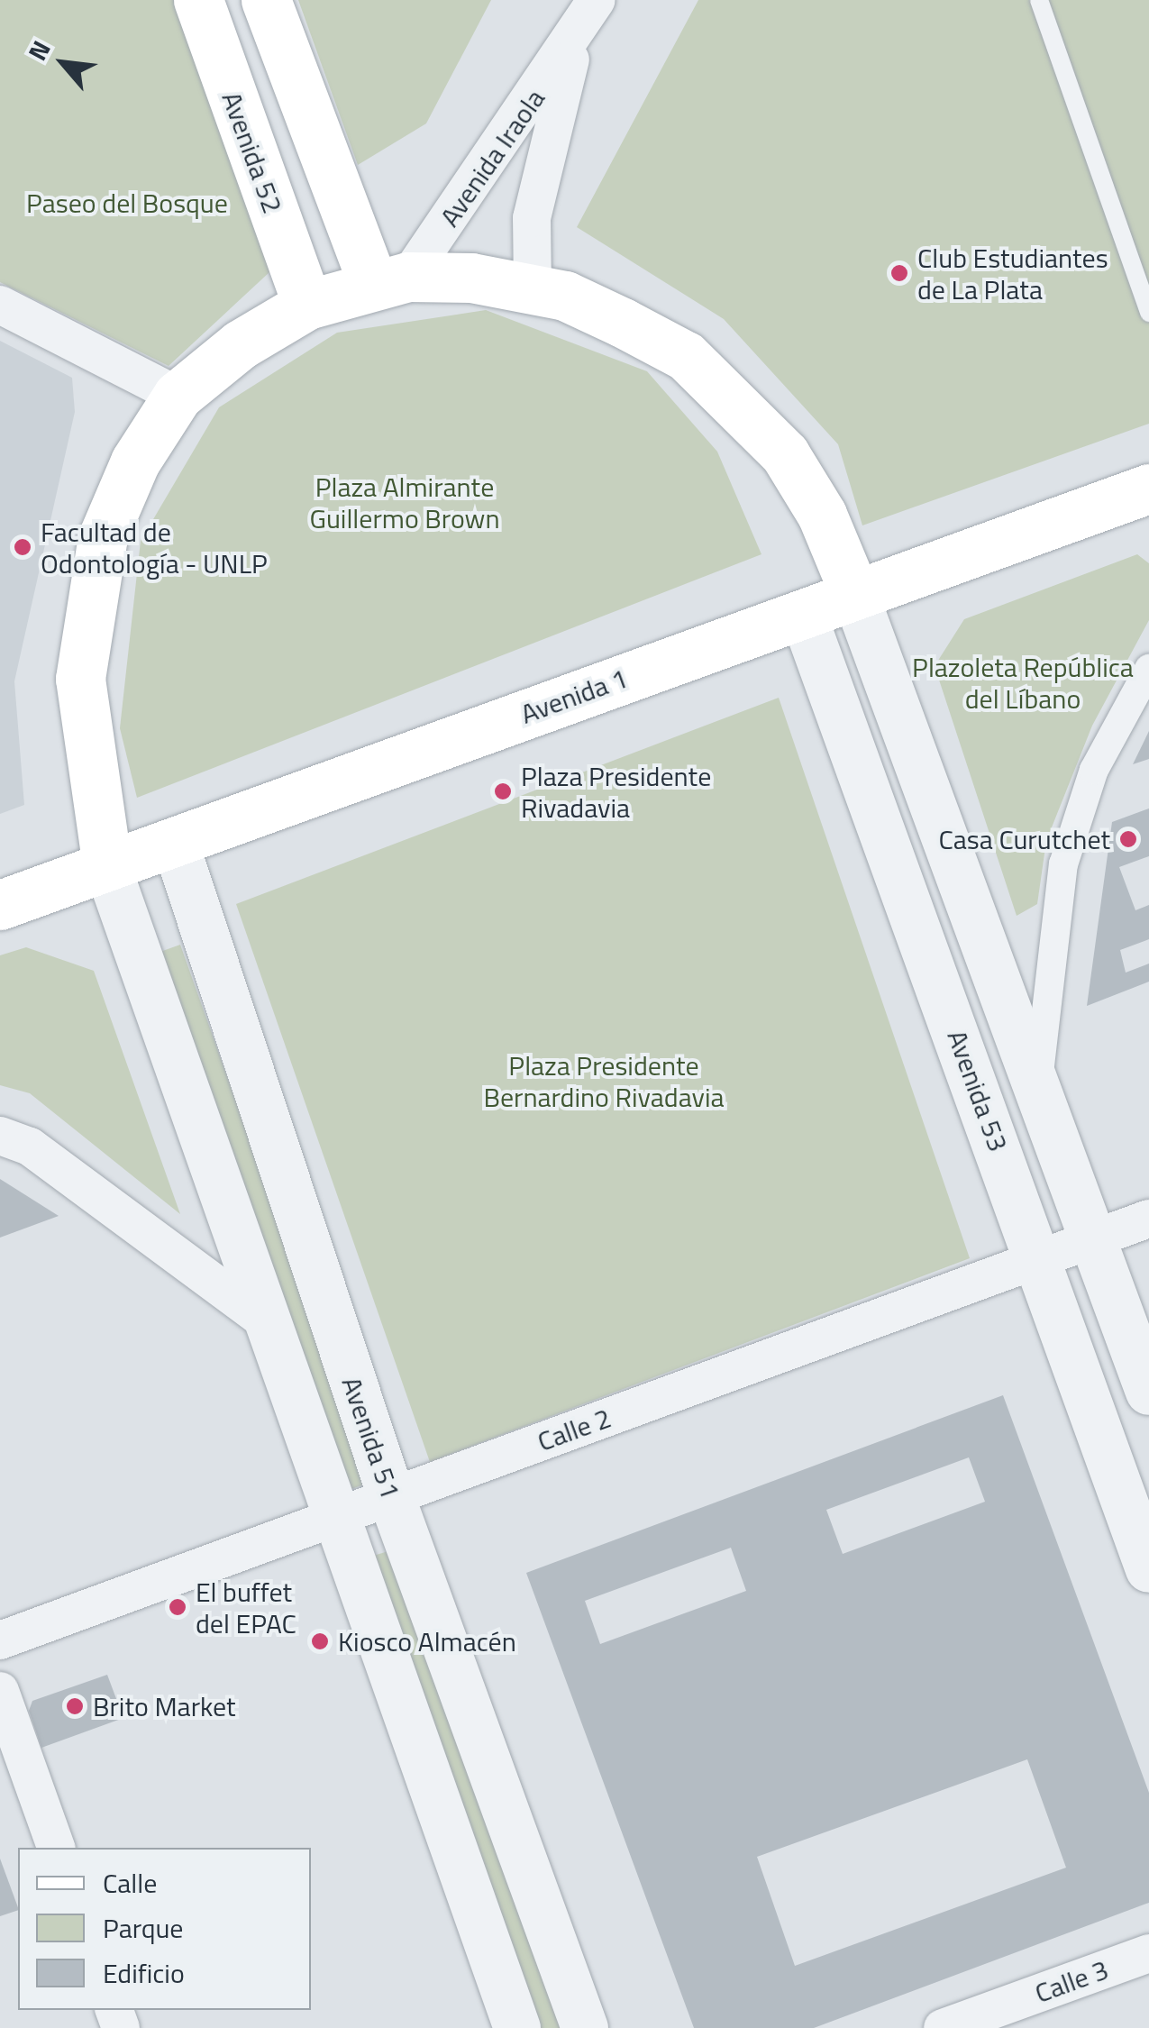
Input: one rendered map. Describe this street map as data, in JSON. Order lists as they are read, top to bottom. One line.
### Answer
{"streets":{"main road":["Avenida 52","Avenida 1"],"street":["Avenida Iraola","Avenida 53","Calle 2","Avenida 51","Calle 3"]},"crossings":[["Avenida 1","Avenida 53"],["Avenida 1","Avenida 51"],["Avenida 53","Calle 2"],["Calle 2","Avenida 51"]],"parks":["Paseo del Bosque","Plaza Almirante Guillermo Brown","Plazoleta República del Líbano","Plaza Presidente Bernardino Rivadavia"],"places":["Club Estudiantes de La Plata","Facultad de Odontología - UNLP","Plaza Presidente Rivadavia","Casa Curutchet","El buffet del EPAC","Kiosco Almacén","Brito Market"],"legend":["Calle","Parque","Edificio"],"north":"top left"}
